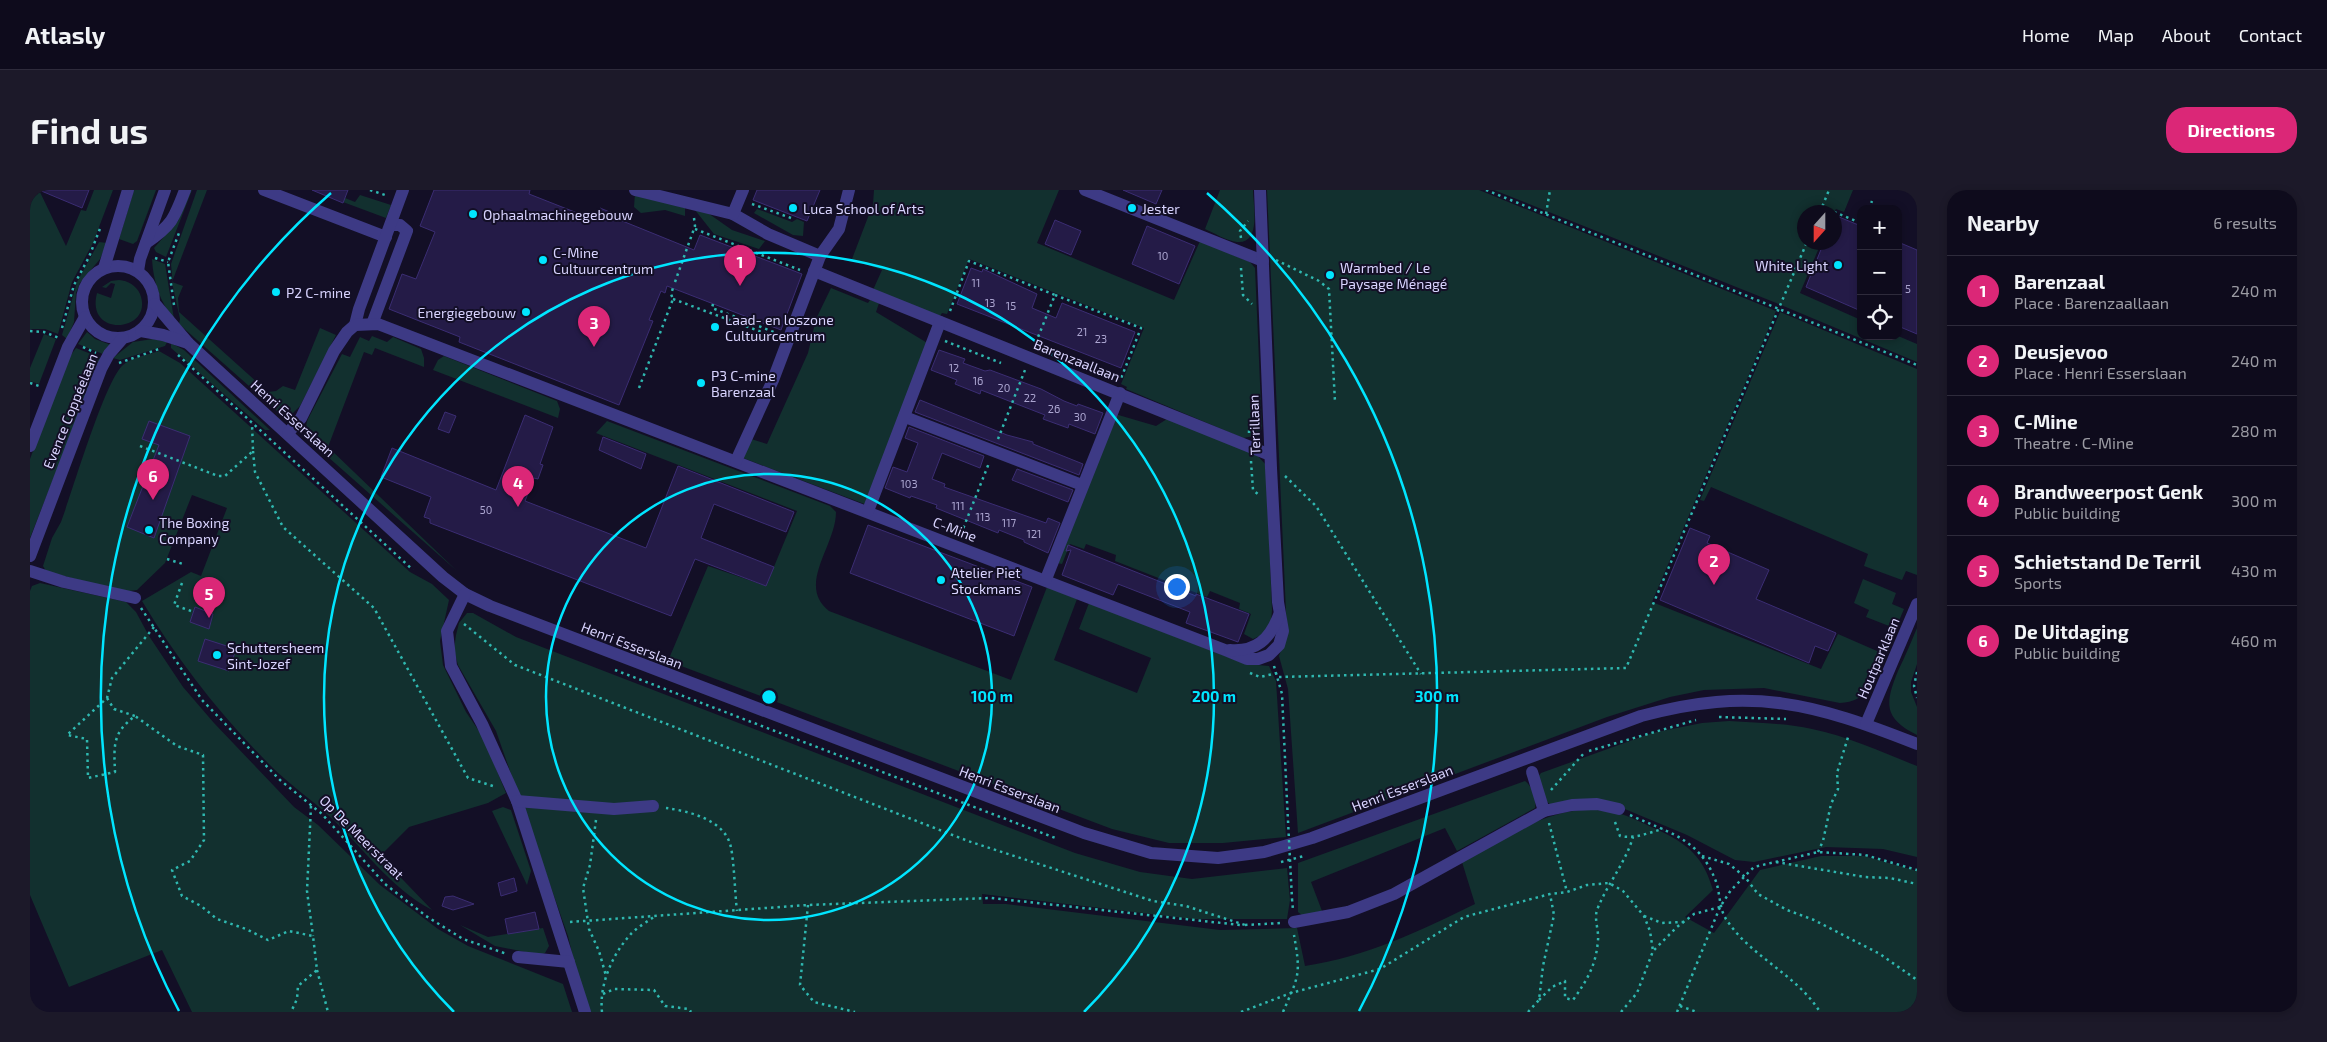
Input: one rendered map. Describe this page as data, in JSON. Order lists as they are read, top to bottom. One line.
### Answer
{"streets":{"street":["Barenzaallaan","Evence Coppéelaan","Henri Esserslaan","Terrillaan","C-Mine","Houtparklaan"],"path":["Op De Meerstraat"]},"crossings":[["Barenzaallaan","Terrillaan"],["Evence Coppéelaan","Henri Esserslaan"],["Henri Esserslaan","Houtparklaan"],["Terrillaan","C-Mine"]],"places":["Luca School of Arts","Jester","Ophaalmachinegebouw","C-Mine Cultuurcentrum","White Light","Warmbed / Le Paysage Ménagé","P2 C-mine","Energiegebouw","Laad- en loszone Cultuurcentrum","P3 C-mine Barenzaal","The Boxing Company","Atelier Piet Stockmans","Schuttersheem Sint-Jozef"],"house_numbers":["10","11","5","13","15","21","23","12","16","20","22","26","30","103","111","50","113","117","121"],"north":"bottom","page":{"header":"Atlasly","nav":["Home","Map","About","Contact"],"buttons":"Directions","title":"Find us","heading":["Nearby","6 results"],"map_buttons":["+","−"],"pins":["1","3","6","4","2","5"],"list":[{"mark":"1","name":"Barenzaal","note":"Place · Barenzaallaan","value":"240 m"},{"mark":"2","name":"Deusjevoo","note":"Place · Henri Esserslaan","value":"240 m"},{"mark":"3","name":"C-Mine","note":"Theatre · C-Mine","value":"280 m"},{"mark":"4","name":"Brandweerpost Genk","note":"Public building","value":"300 m"},{"mark":"5","name":"Schietstand De Terril","note":"Sports","value":"430 m"},{"mark":"6","name":"De Uitdaging","note":"Public building","value":"460 m"}]},"rings":["100 m","200 m","300 m"]}
